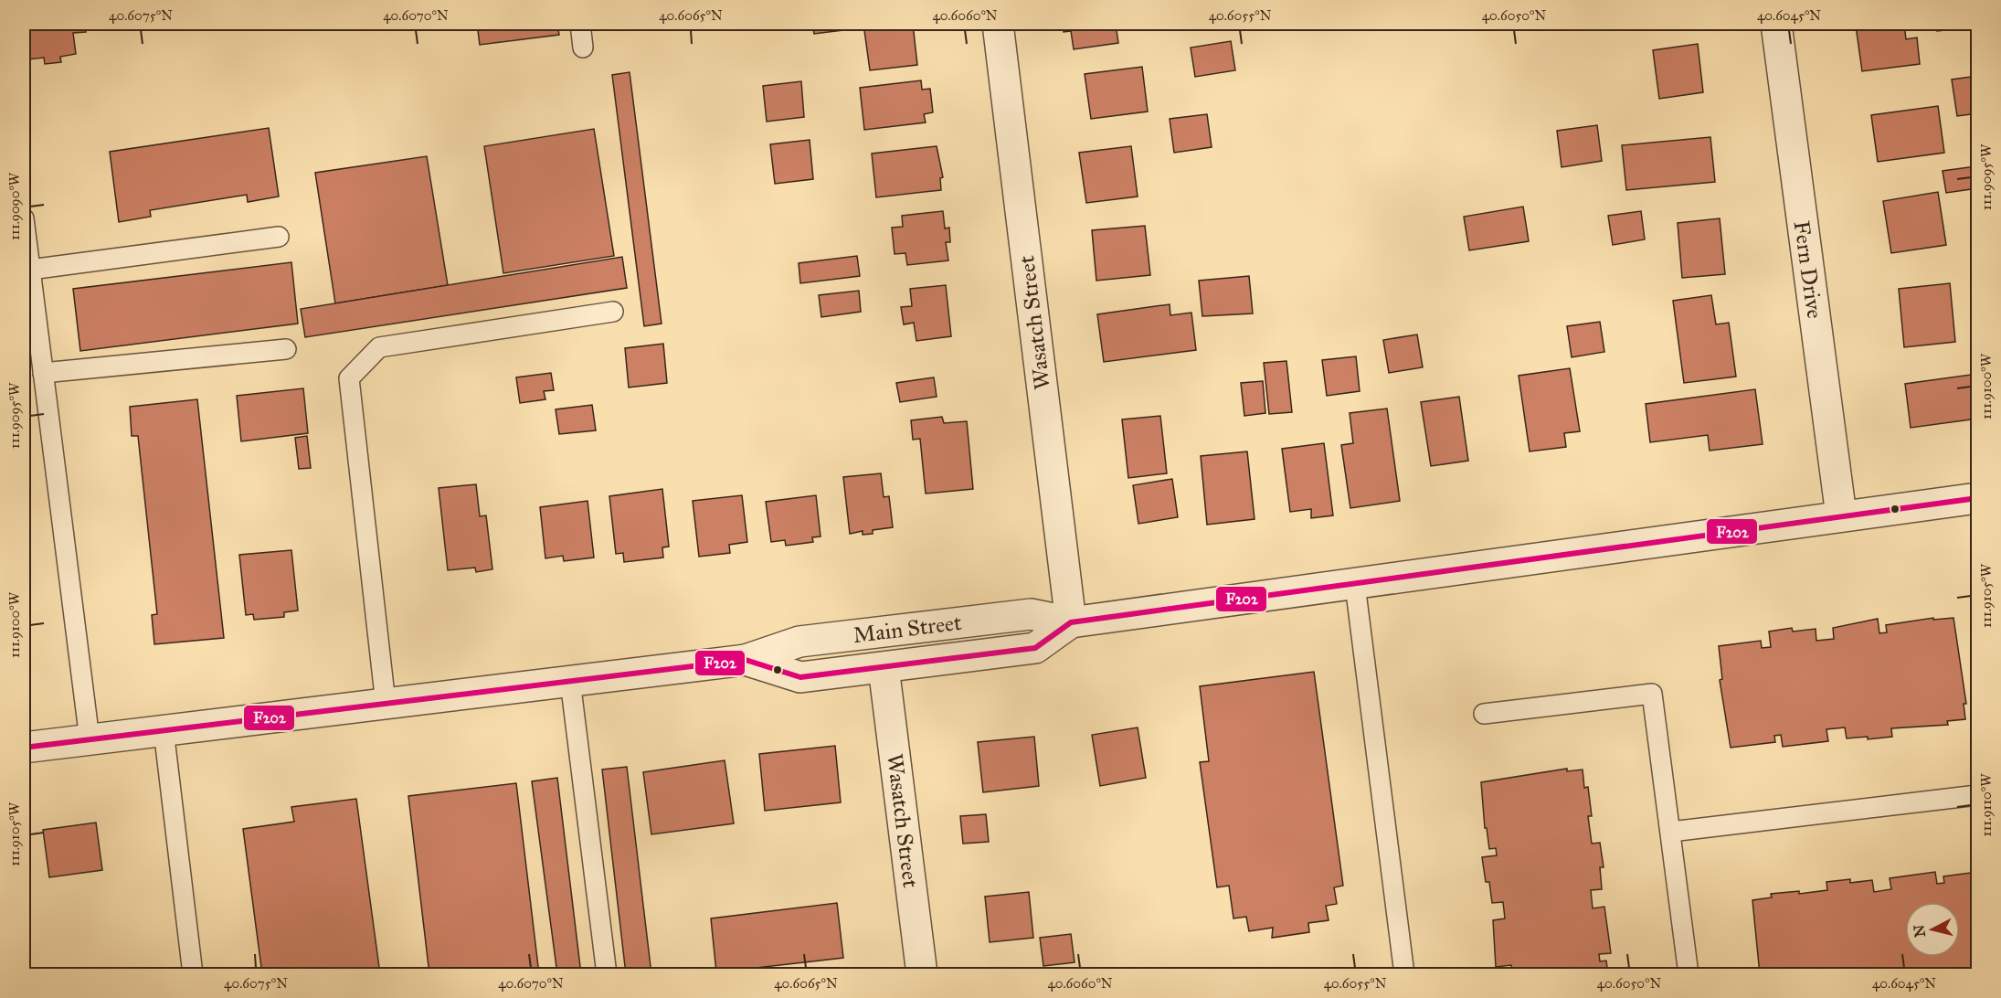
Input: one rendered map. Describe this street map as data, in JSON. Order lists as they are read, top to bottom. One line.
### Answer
{"streets":{"street":["Fern Drive","Wasatch Street","Main Street"]},"crossings":[["Fern Drive","Main Street"],["Wasatch Street","Main Street"]],"lines":["transit line F202"],"north":"left","coordinates":["40.6075°N","40.6070°N","40.6065°N","40.6060°N","40.6055°N","40.6050°N","40.6045°N","111.9095°W","111.9090°W","111.9100°W","111.9105°W","111.9110°W"]}
